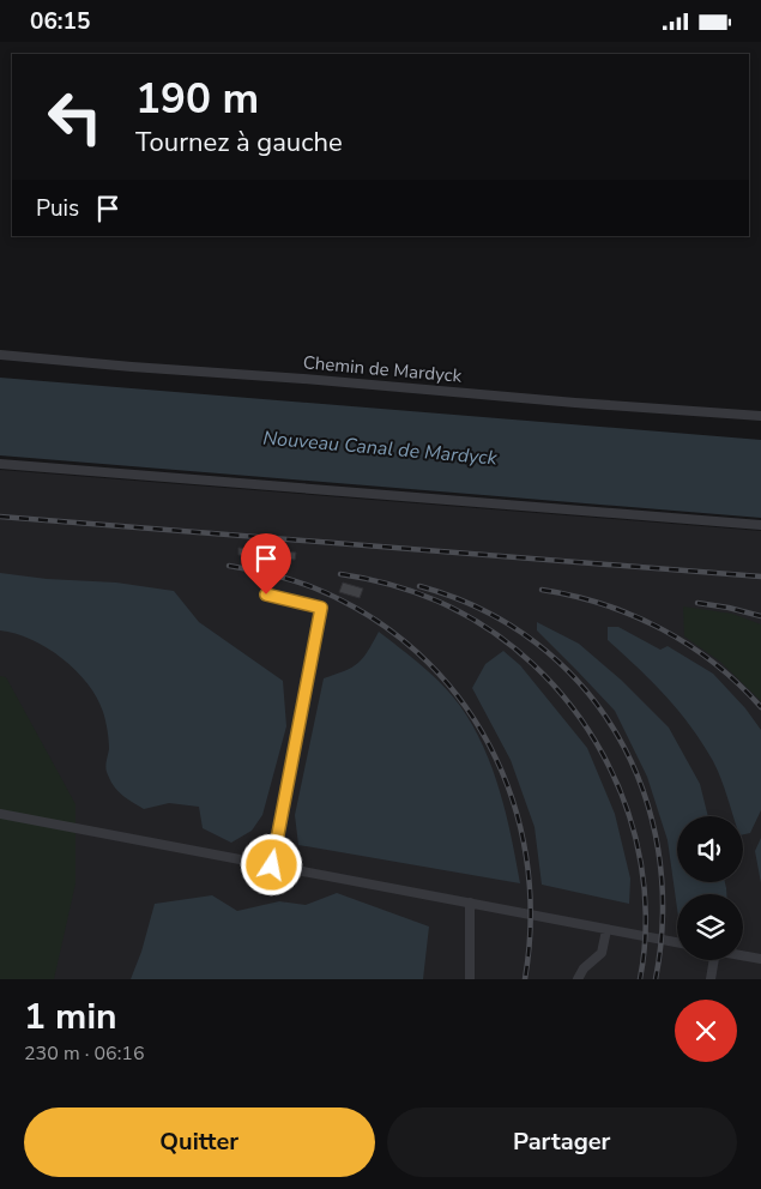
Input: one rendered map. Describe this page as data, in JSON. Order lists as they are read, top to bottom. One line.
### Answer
{"streets":{"street":["Chemin de Mardyck"]},"water":["Nouveau Canal de Mardyck"],"page":{"status":"06:15","turn":["190 m","Tournez à gauche"],"then":"Puis","heading":["1 min","230 m · 06:16"],"buttons":["Quitter","Partager"]}}
